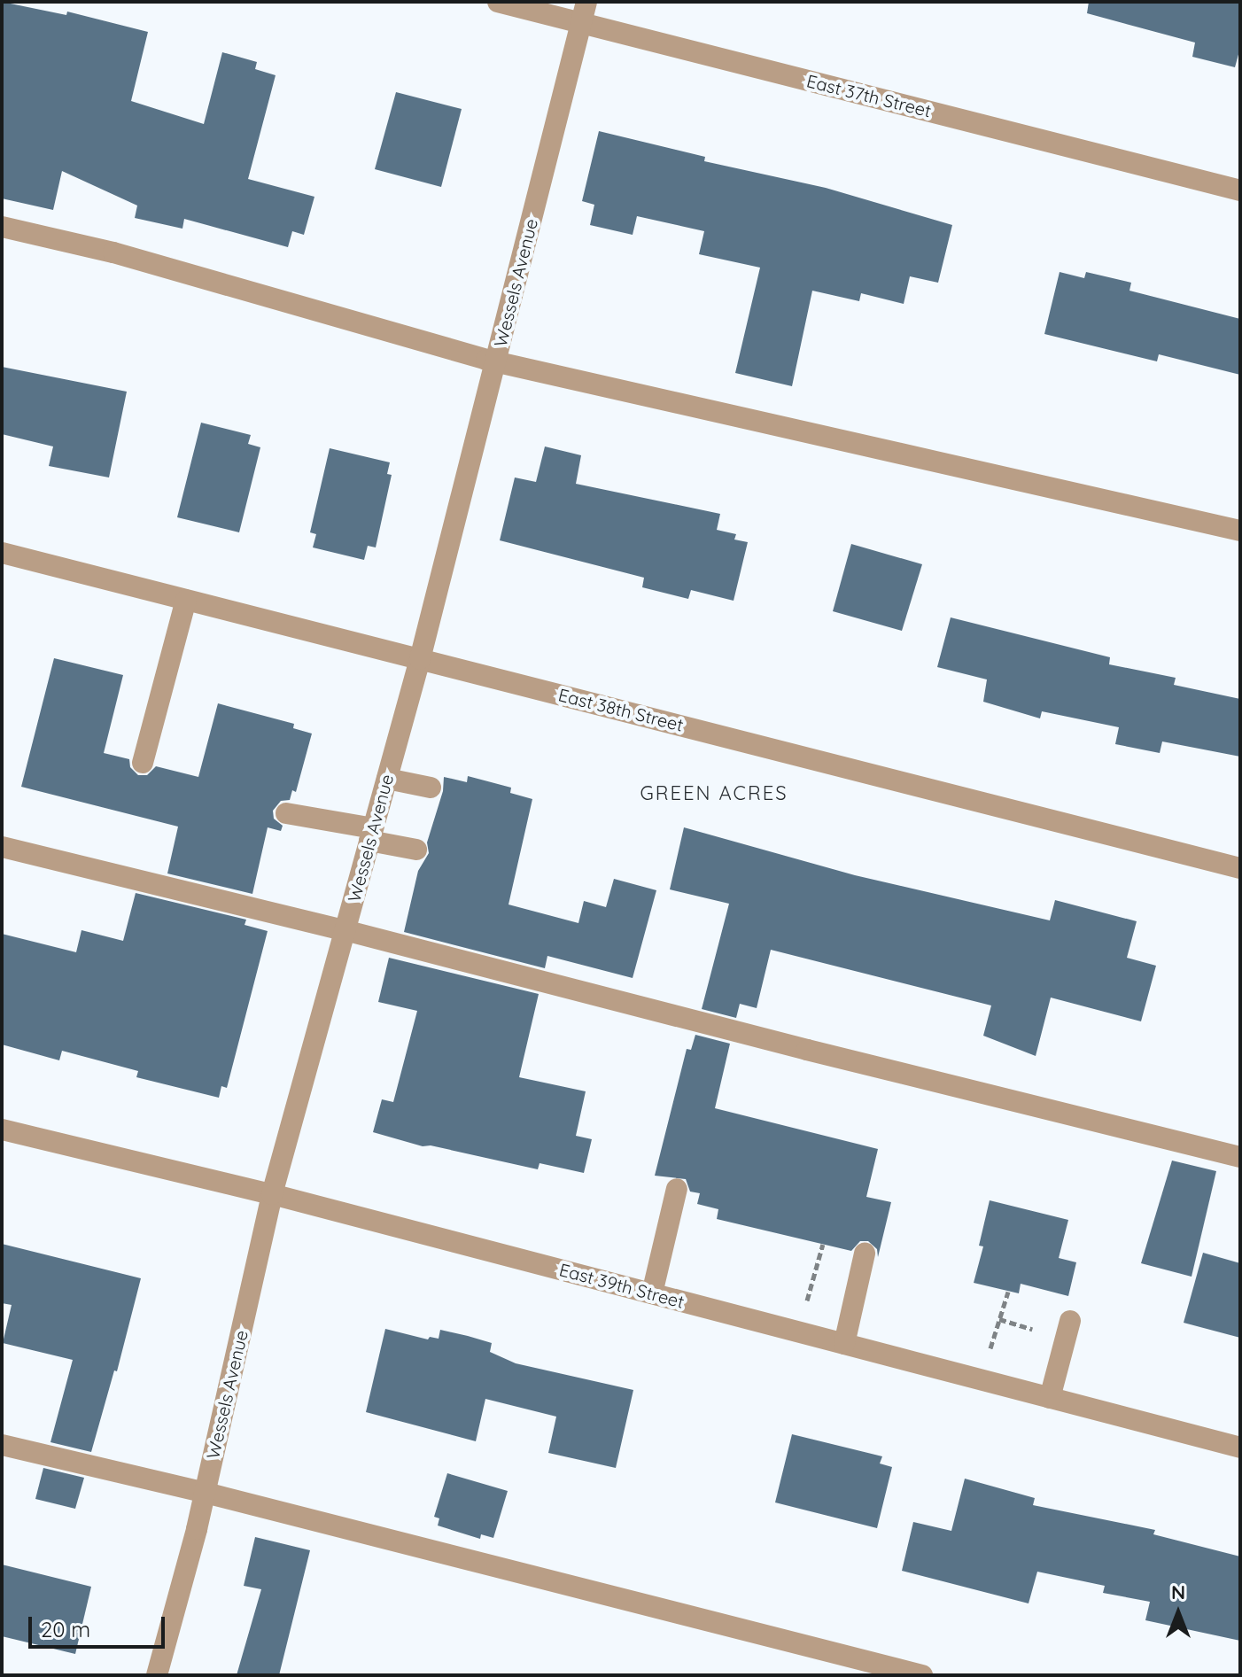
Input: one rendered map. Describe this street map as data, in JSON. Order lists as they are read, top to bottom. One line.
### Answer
{"streets":{"street":["East 37th Street","Wessels Avenue","East 38th Street","East 39th Street"]},"crossings":[["East 37th Street","Wessels Avenue"],["Wessels Avenue","East 38th Street"],["Wessels Avenue","East 39th Street"]],"districts":["GREEN ACRES"],"scale_bar":"20 m","north":"top"}
